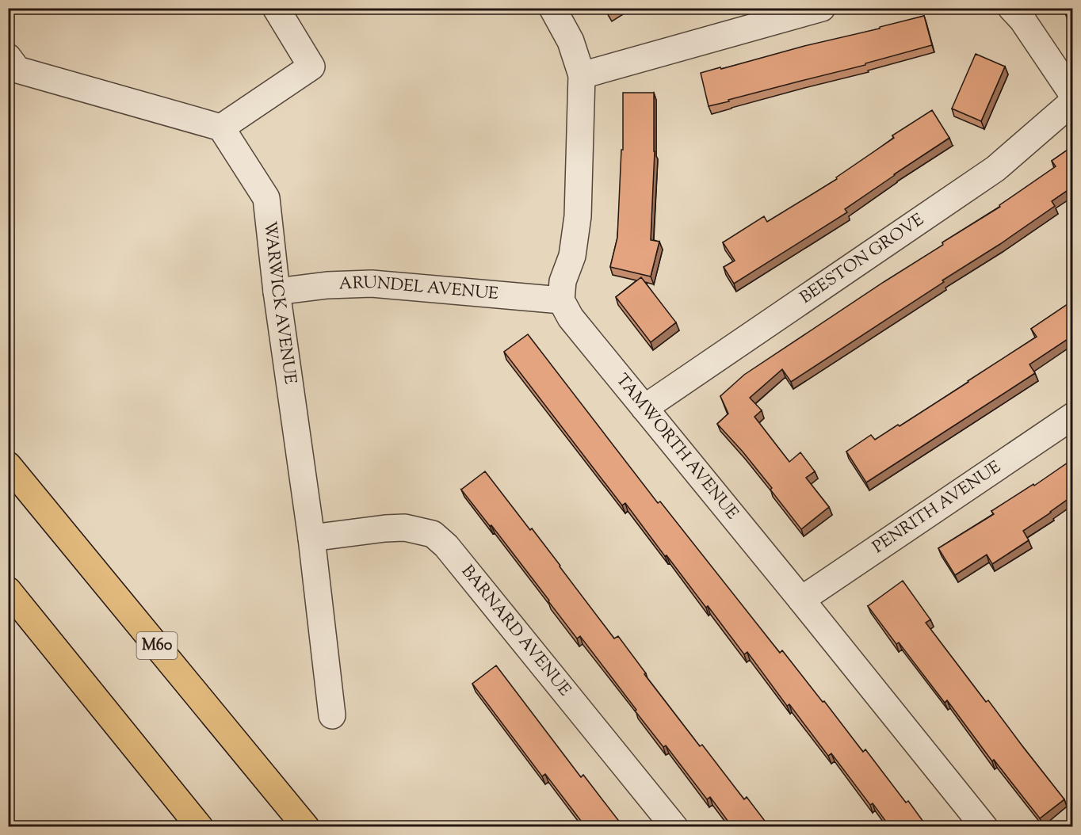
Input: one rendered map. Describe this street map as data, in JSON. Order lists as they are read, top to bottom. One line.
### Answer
{"streets":{"highway":["M60"],"street":["BEESTON GROVE","ARUNDEL AVENUE","WARWICK AVENUE","TAMWORTH AVENUE","PENRITH AVENUE","BARNARD AVENUE"]},"crossings":[["BEESTON GROVE","TAMWORTH AVENUE"],["ARUNDEL AVENUE","WARWICK AVENUE"],["ARUNDEL AVENUE","TAMWORTH AVENUE"],["WARWICK AVENUE","BARNARD AVENUE"],["TAMWORTH AVENUE","PENRITH AVENUE"]]}
